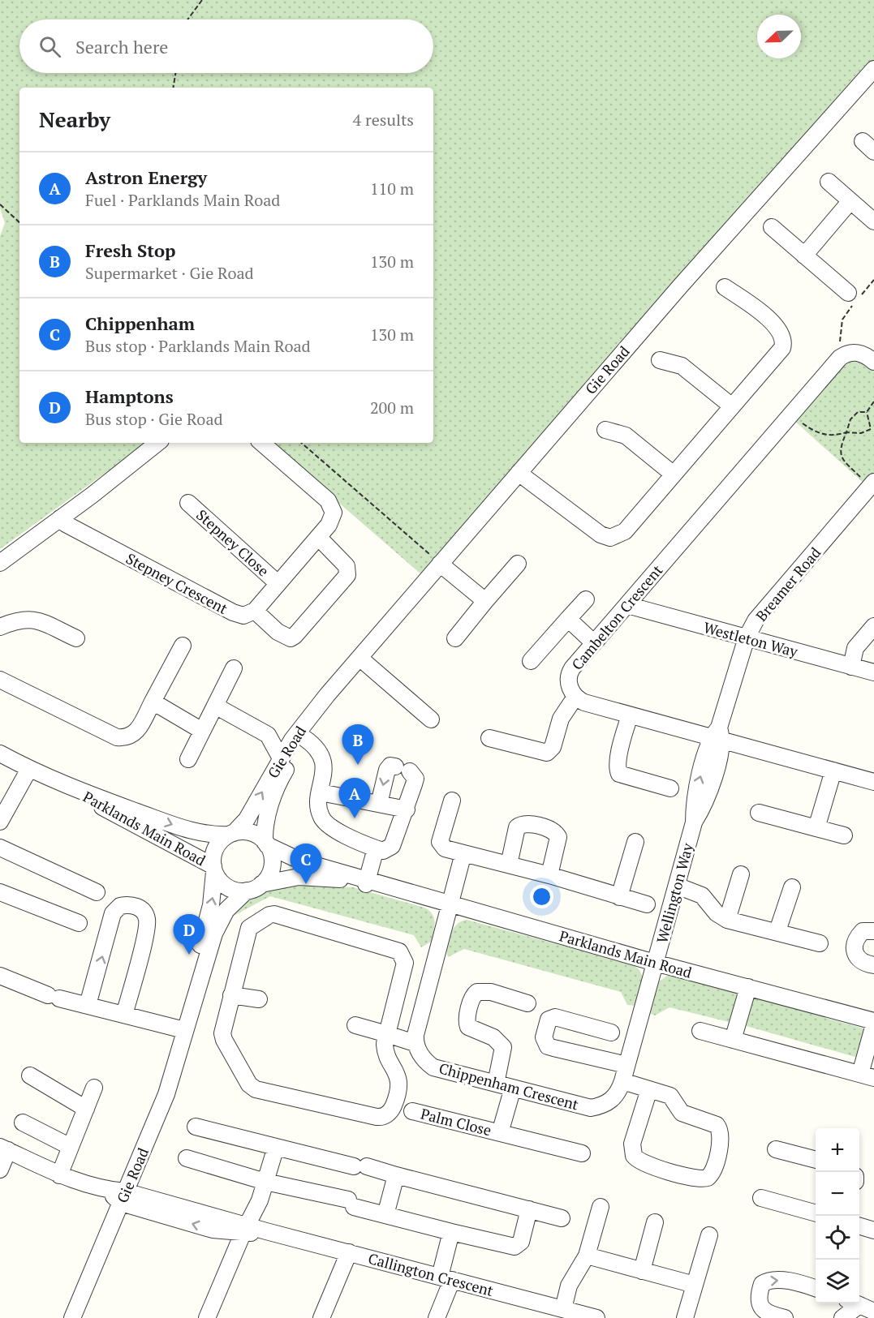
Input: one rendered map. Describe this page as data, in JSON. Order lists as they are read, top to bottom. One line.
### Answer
{"streets":{"street":["Gie Road","Stepney Close","Stepney Crescent","Breamer Road","Cambelton Crescent","Westleton Way","Parklands Main Road","Wellington Way","Chippenham Crescent","Palm Close","Callington Crescent"]},"crossings":[["Gie Road","Parklands Main Road"],["Gie Road","Callington Crescent"],["Breamer Road","Westleton Way"],["Breamer Road","Wellington Way"],["Cambelton Crescent","Westleton Way"],["Parklands Main Road","Wellington Way"],["Parklands Main Road","Chippenham Crescent"],["Wellington Way","Chippenham Crescent"],["Chippenham Crescent","Palm Close"]],"north":"bottom left","page":{"search":"Search here","heading":["Nearby","4 results"],"list":[{"mark":"A","name":"Astron Energy","note":"Fuel · Parklands Main Road","value":"110 m"},{"mark":"B","name":"Fresh Stop","note":"Supermarket · Gie Road","value":"130 m"},{"mark":"C","name":"Chippenham","note":"Bus stop · Parklands Main Road","value":"130 m"},{"mark":"D","name":"Hamptons","note":"Bus stop · Gie Road","value":"200 m"}],"pins":["B","A","C","D"],"map_buttons":["+","−"]}}
